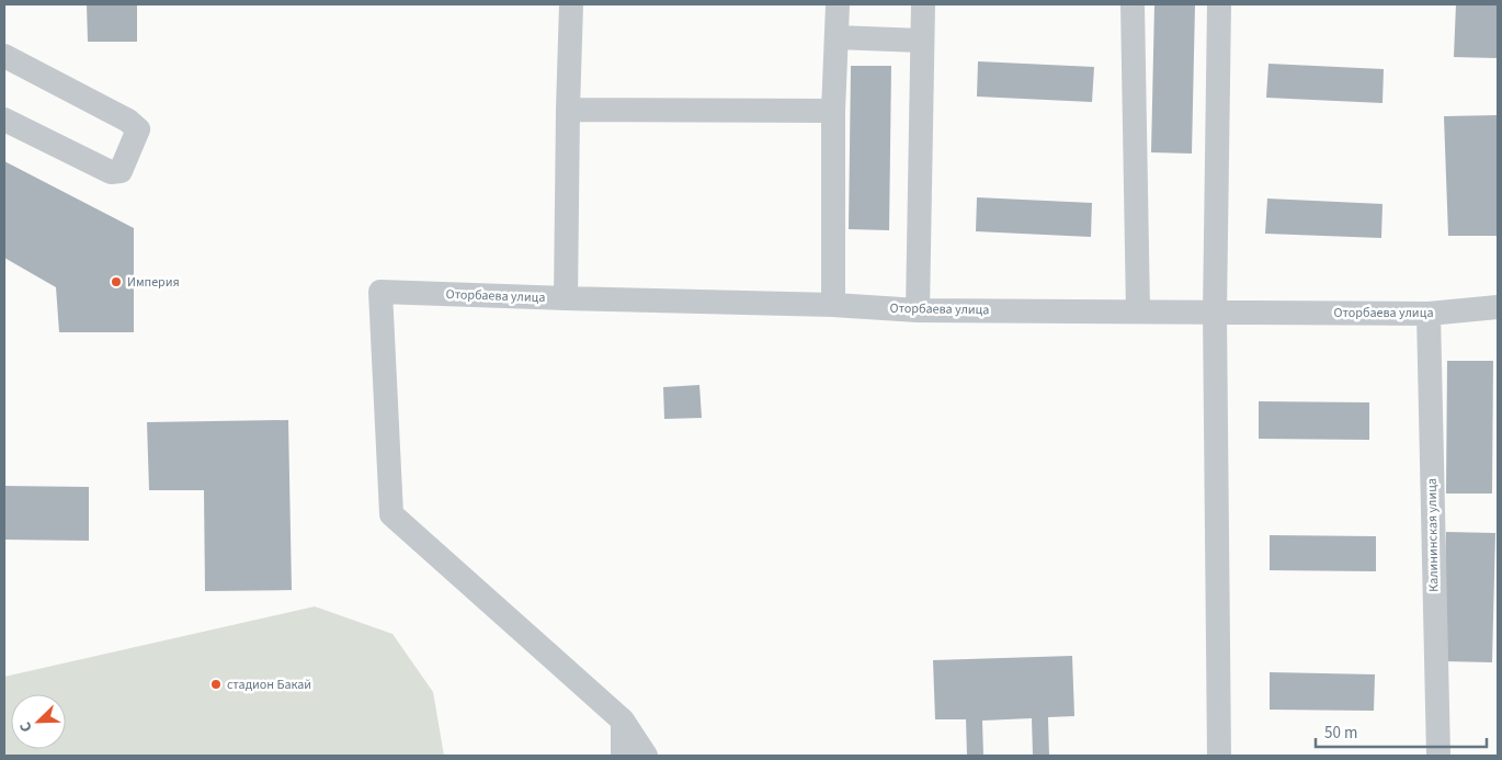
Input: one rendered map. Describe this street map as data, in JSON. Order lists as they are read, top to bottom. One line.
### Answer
{"streets":{"street":["Оторбаева улица","Калининская улица"]},"crossings":[["Оторбаева улица","Калининская улица"]],"places":["Империя","стадион Бакай"],"scale_bar":"50 m","north":"bottom left"}
